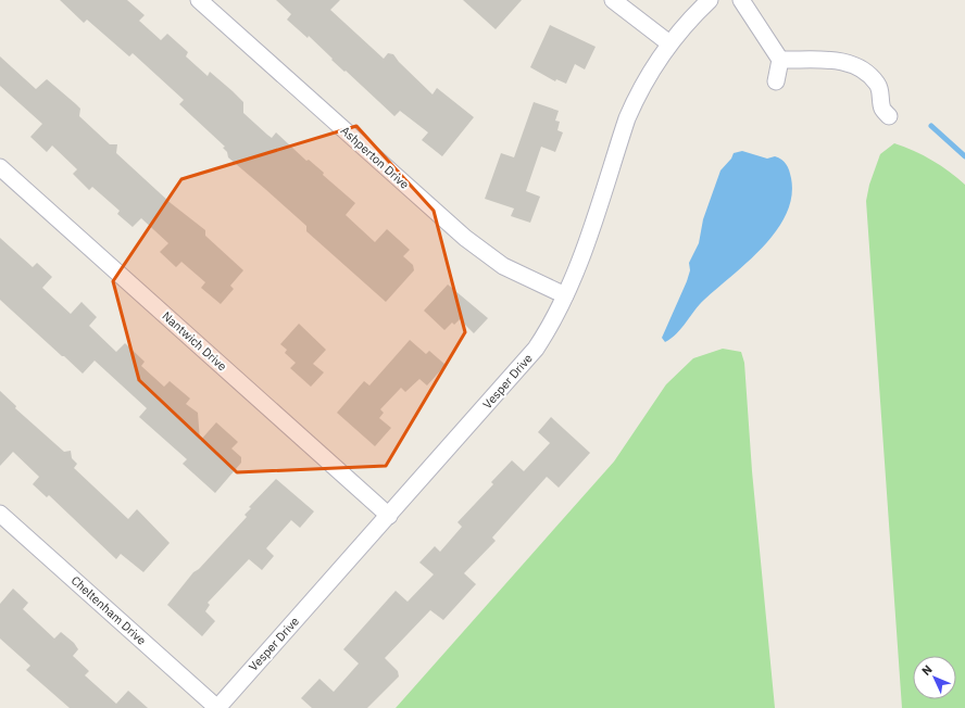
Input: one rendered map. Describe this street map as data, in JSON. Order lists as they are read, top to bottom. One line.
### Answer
{"streets":{"street":["Ashperton Drive","Nantwich Drive","Vesper Drive","Cheltenham Drive"]},"crossings":[["Ashperton Drive","Vesper Drive"],["Nantwich Drive","Vesper Drive"],["Vesper Drive","Cheltenham Drive"]],"north":"top left"}
